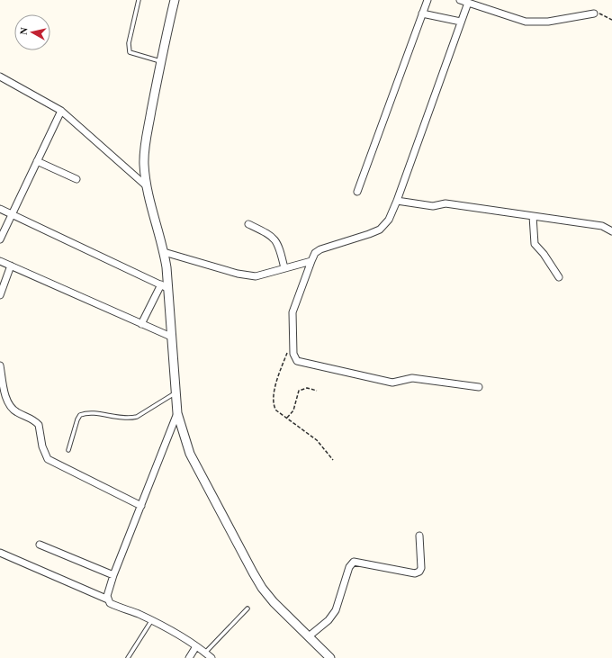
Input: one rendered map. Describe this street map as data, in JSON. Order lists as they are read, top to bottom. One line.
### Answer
{"north":"left"}
